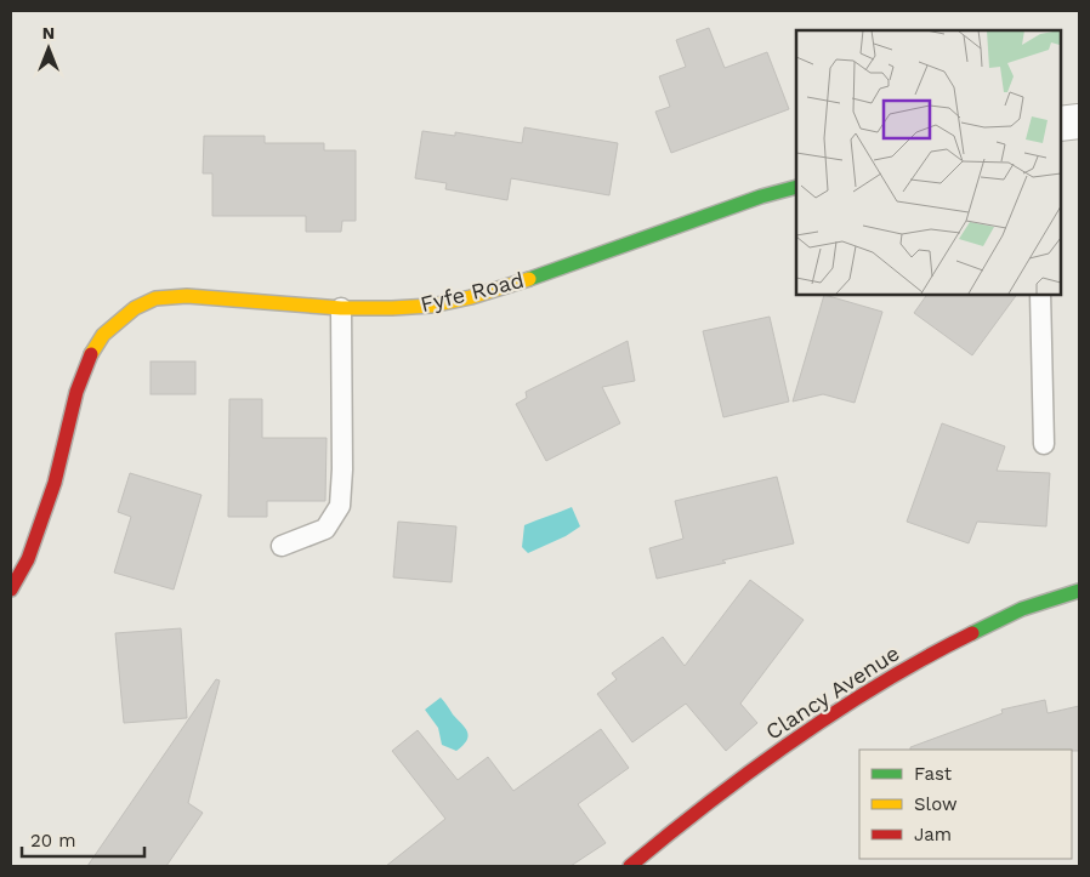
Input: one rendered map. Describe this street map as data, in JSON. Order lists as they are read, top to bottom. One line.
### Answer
{"streets":{"street":["Fyfe Road","Clancy Avenue"]},"legend":["Fast","Slow","Jam"],"scale_bar":"20 m","north":"top"}
